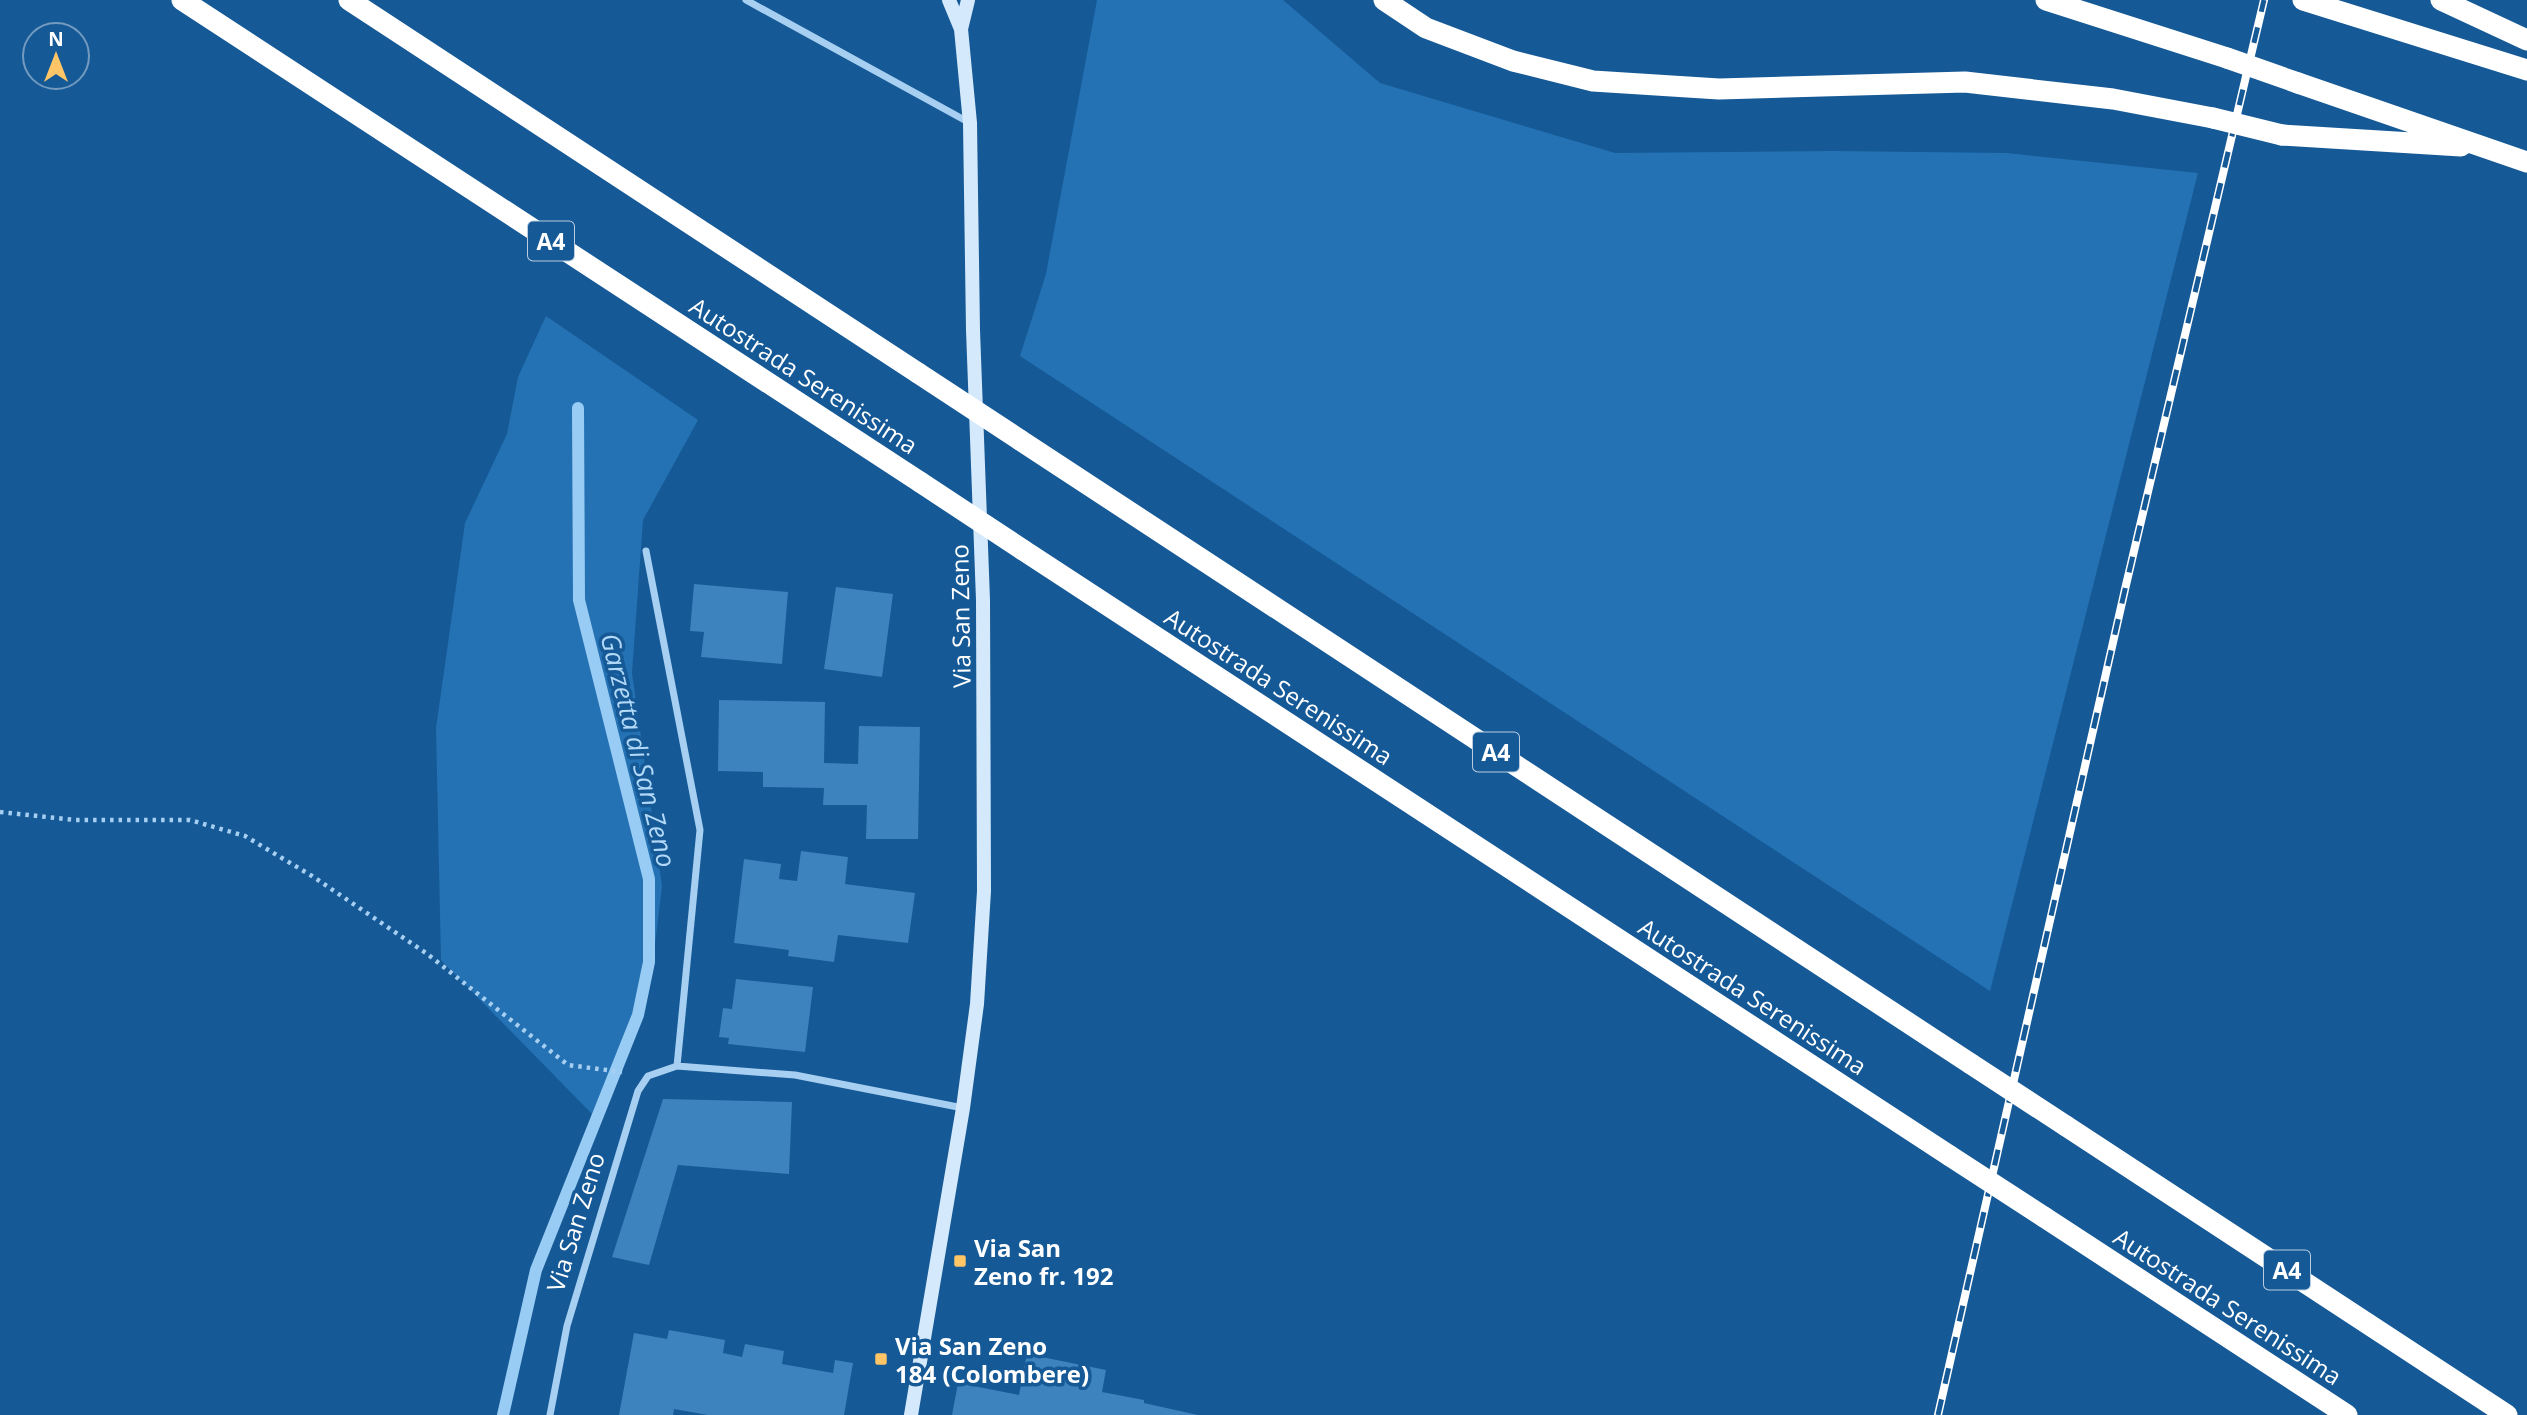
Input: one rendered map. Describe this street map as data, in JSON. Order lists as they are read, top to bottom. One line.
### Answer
{"streets":{"highway":["A4","Autostrada Serenissima"],"street":["Via San Zeno"]},"water":["Garzetta di San Zeno"],"places":{"transit":["Via San Zeno fr. 192","Via San Zeno 184 (Colombere)"]},"north":"top"}
